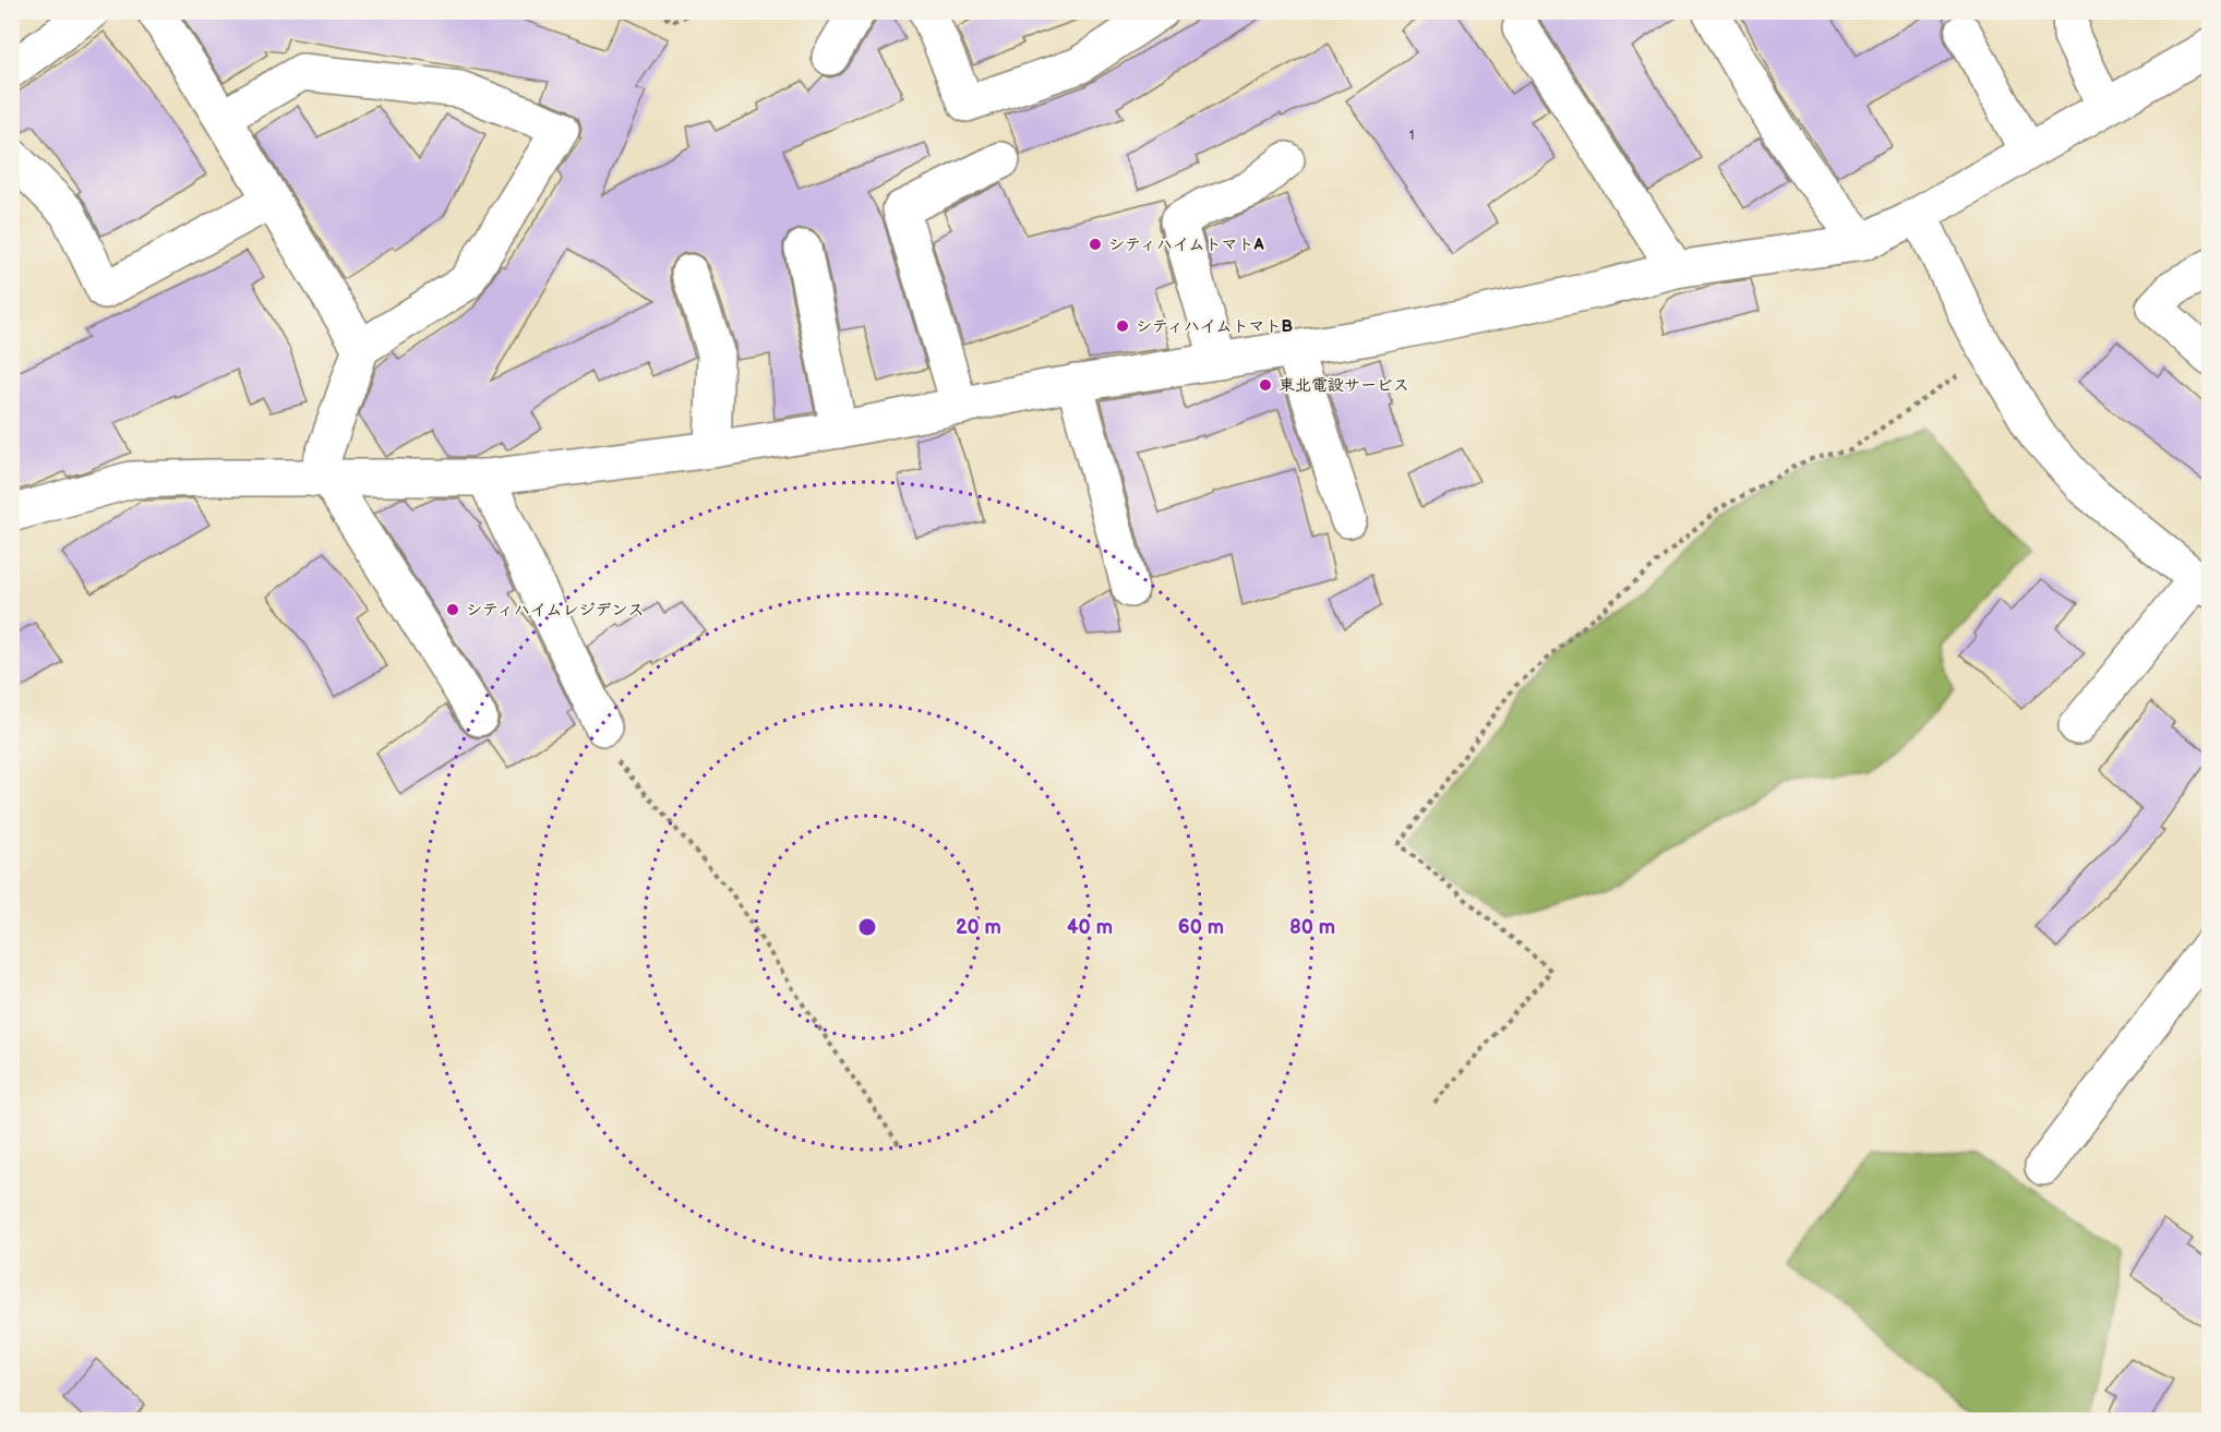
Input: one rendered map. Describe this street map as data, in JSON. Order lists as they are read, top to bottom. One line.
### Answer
{"places":["シティハイムトマトA","シティハイムトマトB","東北電設サービス","シティハイムレジデンス"],"house_numbers":["1"],"rings":["20 m","40 m","60 m","80 m"]}
